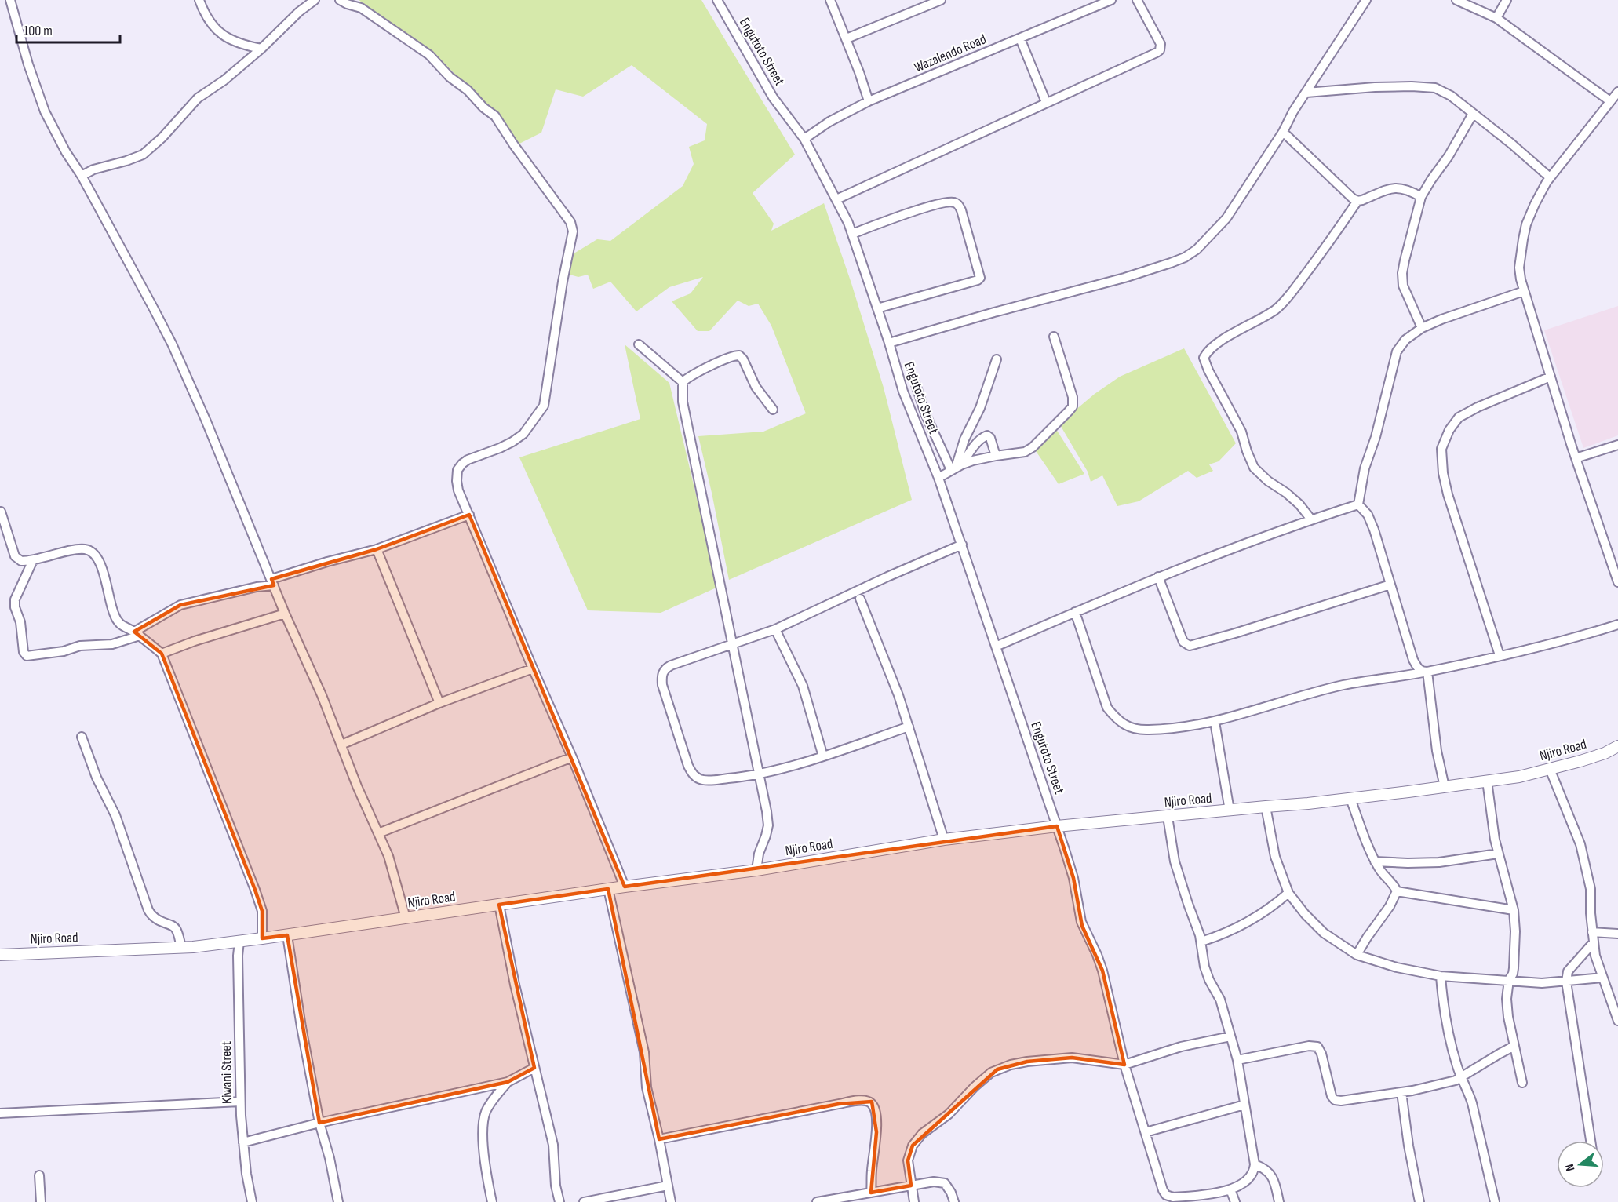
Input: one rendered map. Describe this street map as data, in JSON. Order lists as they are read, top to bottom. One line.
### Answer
{"streets":{"street":["Engutoto Street","Wazalendo Road","Njiro Road","Kiwani Street"]},"crossings":[["Engutoto Street","Wazalendo Road"],["Engutoto Street","Njiro Road"],["Njiro Road","Kiwani Street"]],"scale_bar":"100 m","north":"left"}
